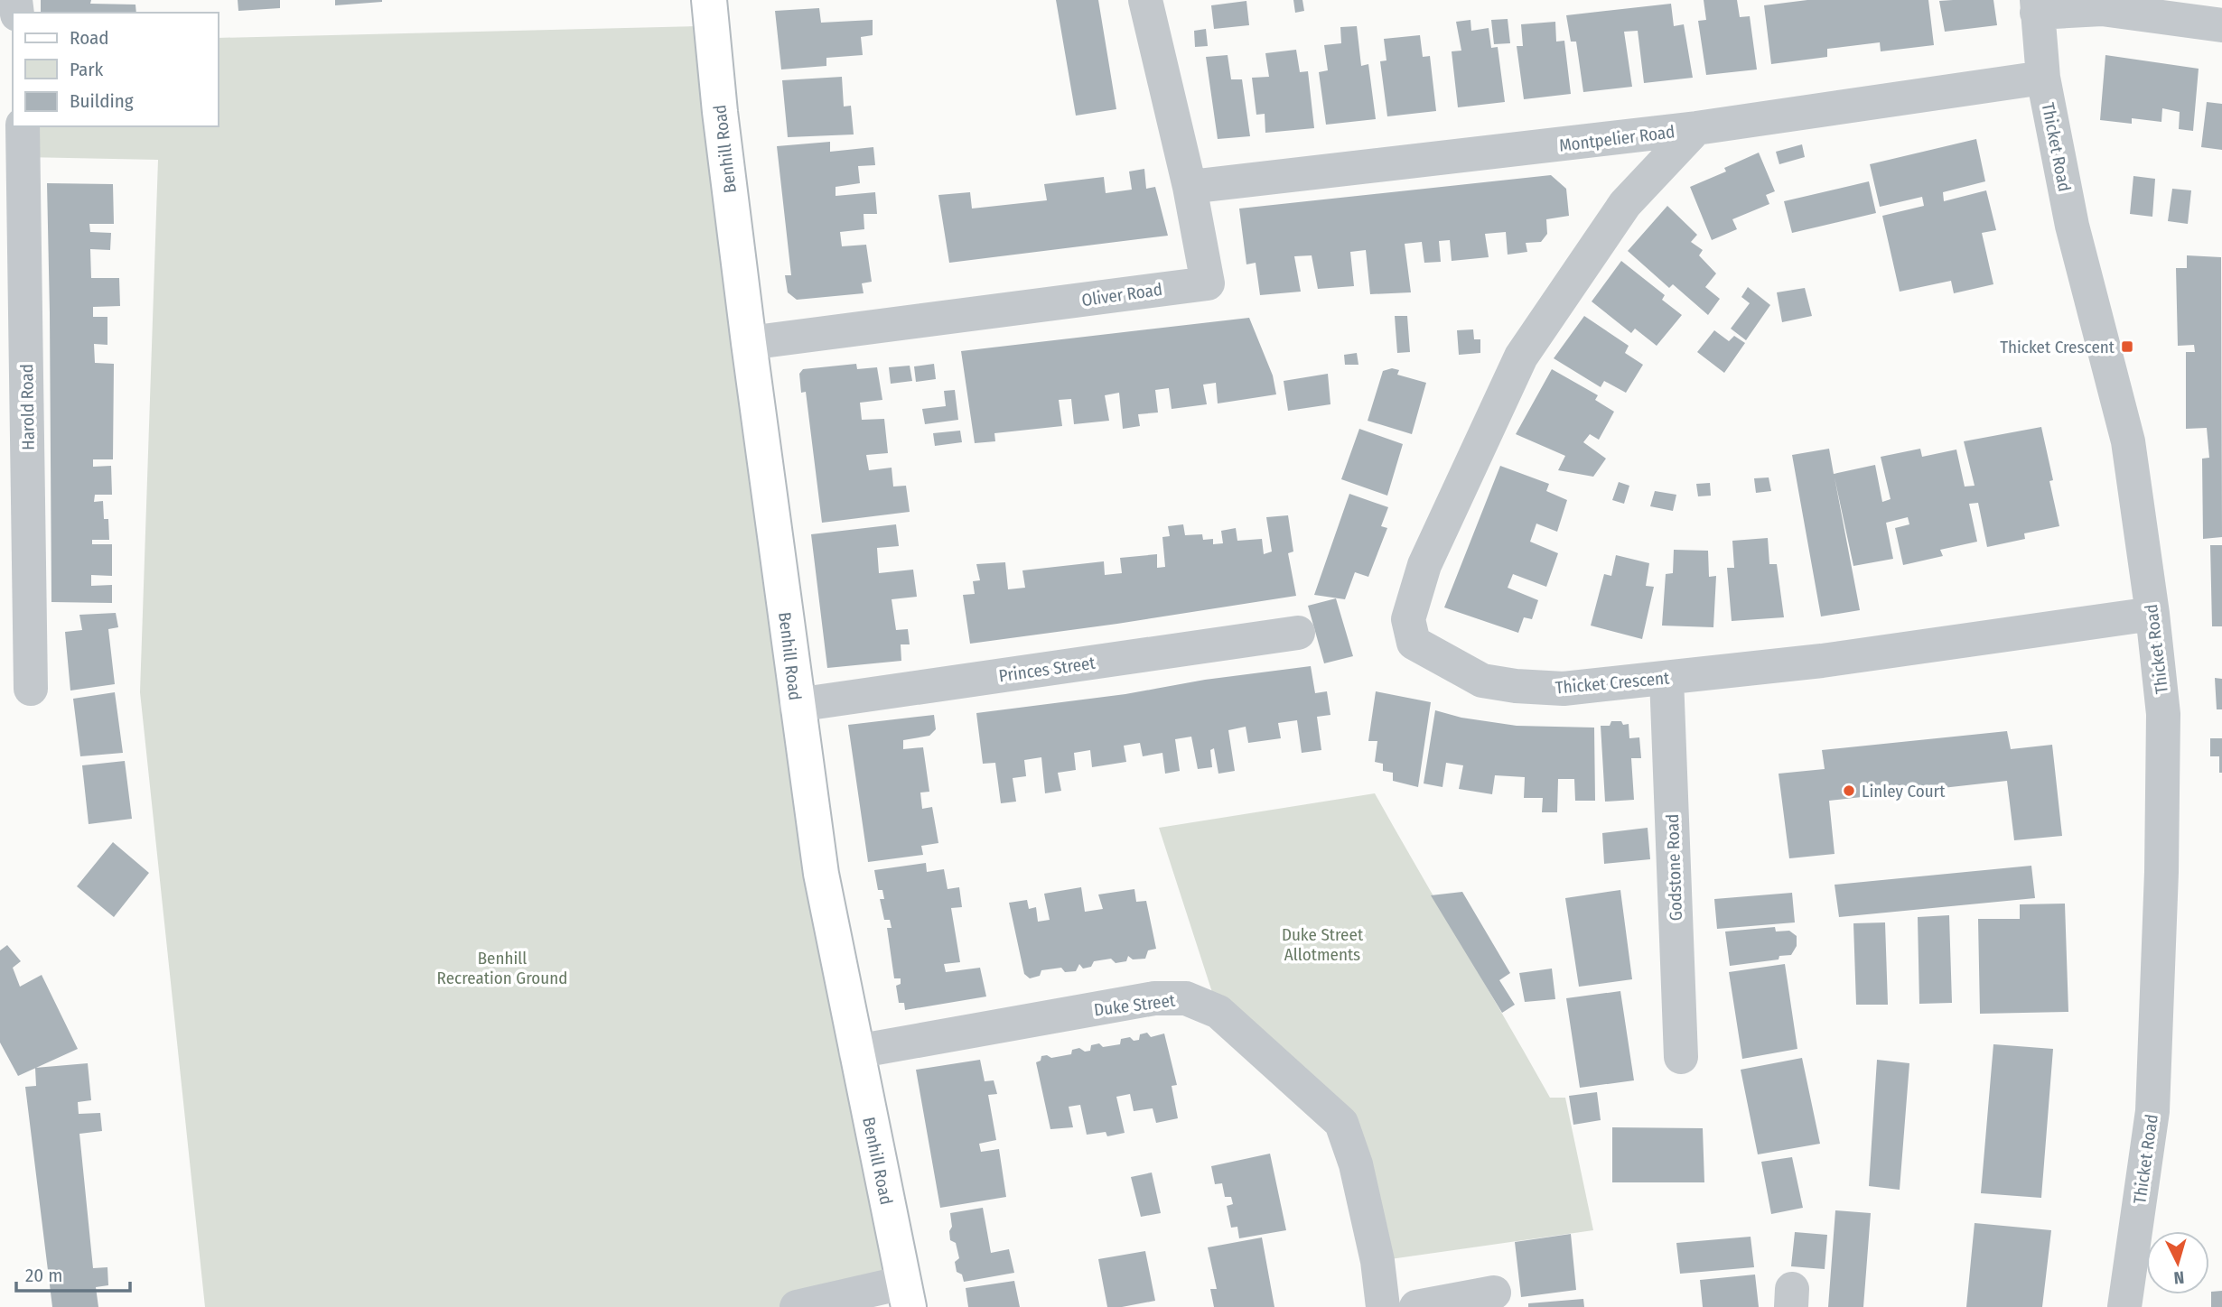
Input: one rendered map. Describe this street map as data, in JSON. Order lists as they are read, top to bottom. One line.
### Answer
{"streets":{"street":["Montpelier Road","Thicket Road","Benhill Road","Oliver Road","Harold Road","Princes Street","Thicket Crescent","Godstone Road","Duke Street"]},"crossings":[["Montpelier Road","Thicket Road"],["Montpelier Road","Oliver Road"],["Montpelier Road","Thicket Crescent"],["Thicket Road","Thicket Crescent"],["Benhill Road","Oliver Road"],["Benhill Road","Princes Street"],["Benhill Road","Duke Street"],["Thicket Crescent","Godstone Road"]],"parks":["Duke Street Allotments","Benhill Recreation Ground"],"places":{"transit":["Thicket Crescent"],"other":["Linley Court"]},"legend":["Road","Park","Building"],"scale_bar":"20 m","north":"bottom"}
